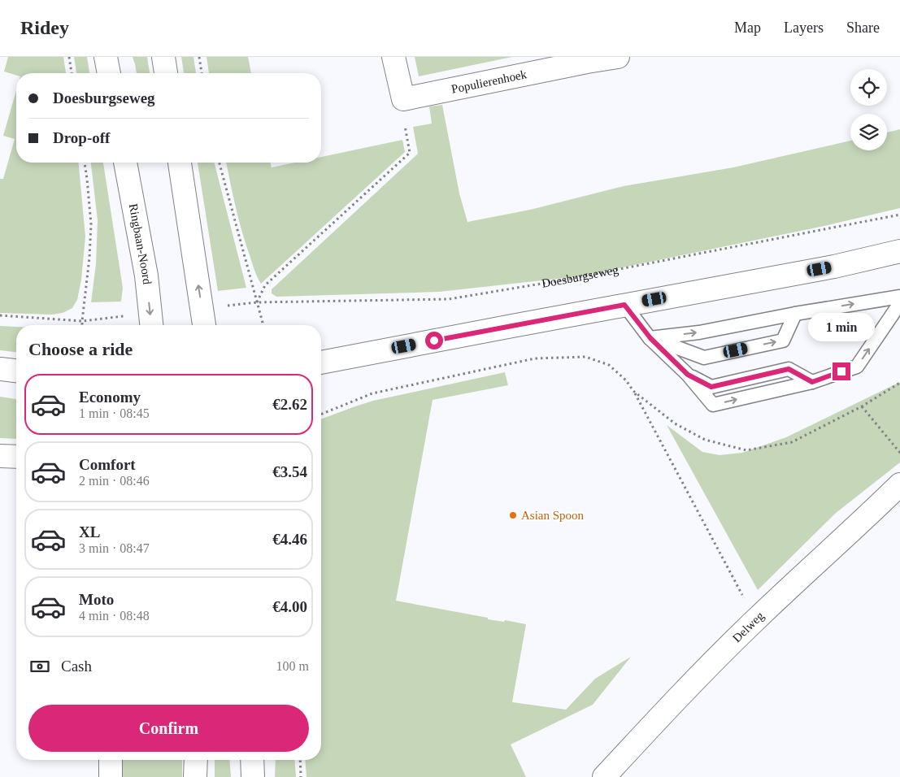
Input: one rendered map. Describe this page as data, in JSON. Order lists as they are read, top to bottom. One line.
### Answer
{"streets":{"main road":["Populierenhoek","Ringbaan-Noord","Delweg"],"path":["Doesburgseweg"]},"places":["Asian Spoon"],"page":{"header":"Ridey","nav":["Map","Layers","Share"],"banner":["Doesburgseweg","Drop-off"],"bubble":"1 min","heading":"Choose a ride","list":[{"name":"Economy","note":"1 min · 08:45","value":"€2.62"},{"name":"Comfort","note":"2 min · 08:46","value":"€3.54"},{"name":"XL","note":"3 min · 08:47","value":"€4.46"},{"name":"Moto","note":"4 min · 08:48","value":"€4.00"}],"pay":["Cash","100 m"],"buttons":"Confirm"}}
